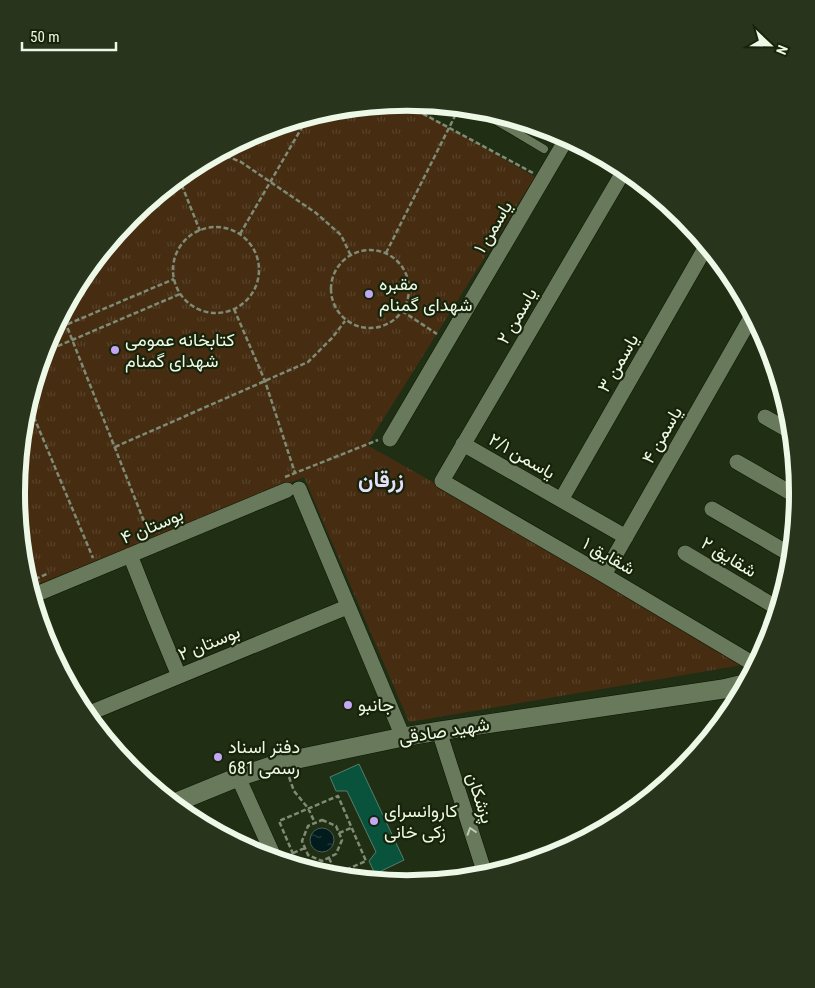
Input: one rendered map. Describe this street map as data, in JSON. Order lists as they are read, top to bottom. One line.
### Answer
{"streets":{"street":["یاسمن ۱","یاسمن ۲","یاسمن ۳","یاسمن ۴","یاسمن ۲/۱","بوستان ۴","شقایق ۱","شقایق ۲","بوستان ۲","شهید صادقی","پزشکان"]},"crossings":[["یاسمن ۲","یاسمن ۲/۱"],["یاسمن ۲","شقایق ۱"],["یاسمن ۳","یاسمن ۲/۱"],["یاسمن ۴","یاسمن ۲/۱"],["یاسمن ۴","شقایق ۱"],["شهید صادقی","پزشکان"]],"one_way":["پزشکان"],"districts":["زرقان"],"places":["مقبره شهدای گمنام","کتابخانه عمومی شهدای گمنام","جانبو","دفتر اسناد رسمی 681","کاروانسرای زکی خانی"],"scale_bar":"50 m","north":"right"}
